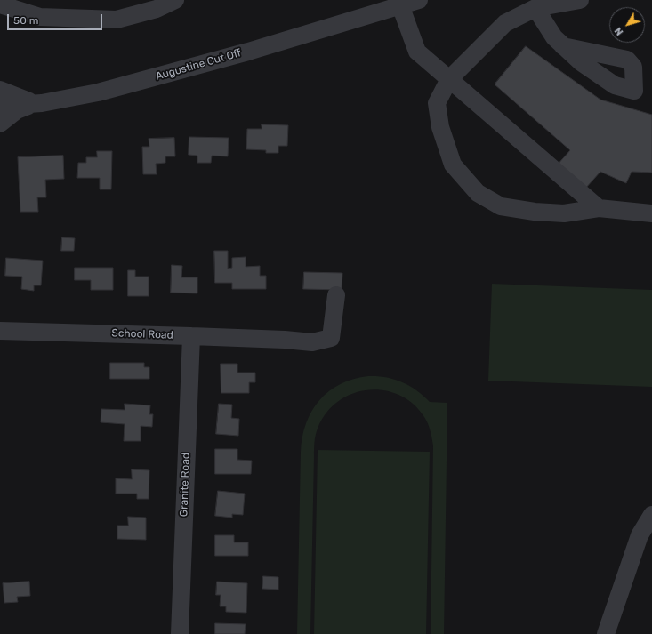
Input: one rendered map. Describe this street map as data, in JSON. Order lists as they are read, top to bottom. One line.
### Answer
{"streets":{"street":["Augustine Cut Off","School Road","Granite Road"]},"crossings":[["School Road","Granite Road"]],"scale_bar":"50 m","north":"bottom left"}
